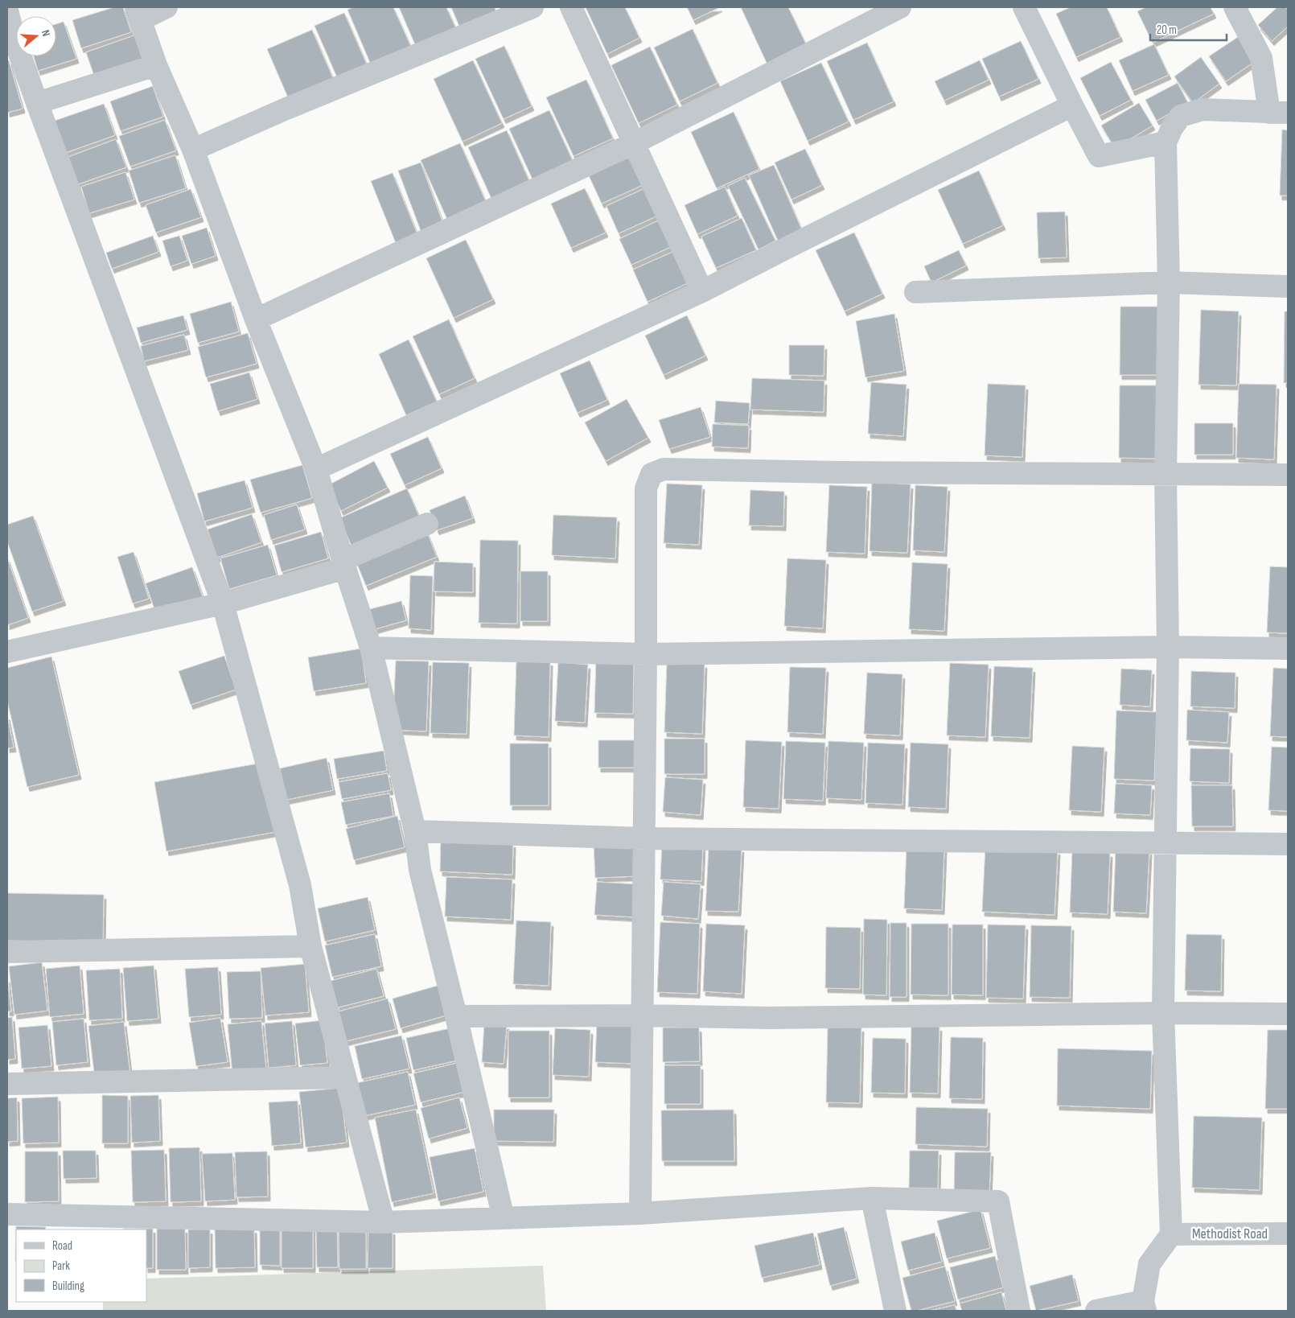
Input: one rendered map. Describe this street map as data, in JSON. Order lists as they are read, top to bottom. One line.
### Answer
{"streets":{"street":["Methodist Road"]},"legend":["Road","Park","Building"],"scale_bar":"20 m","north":"right"}
